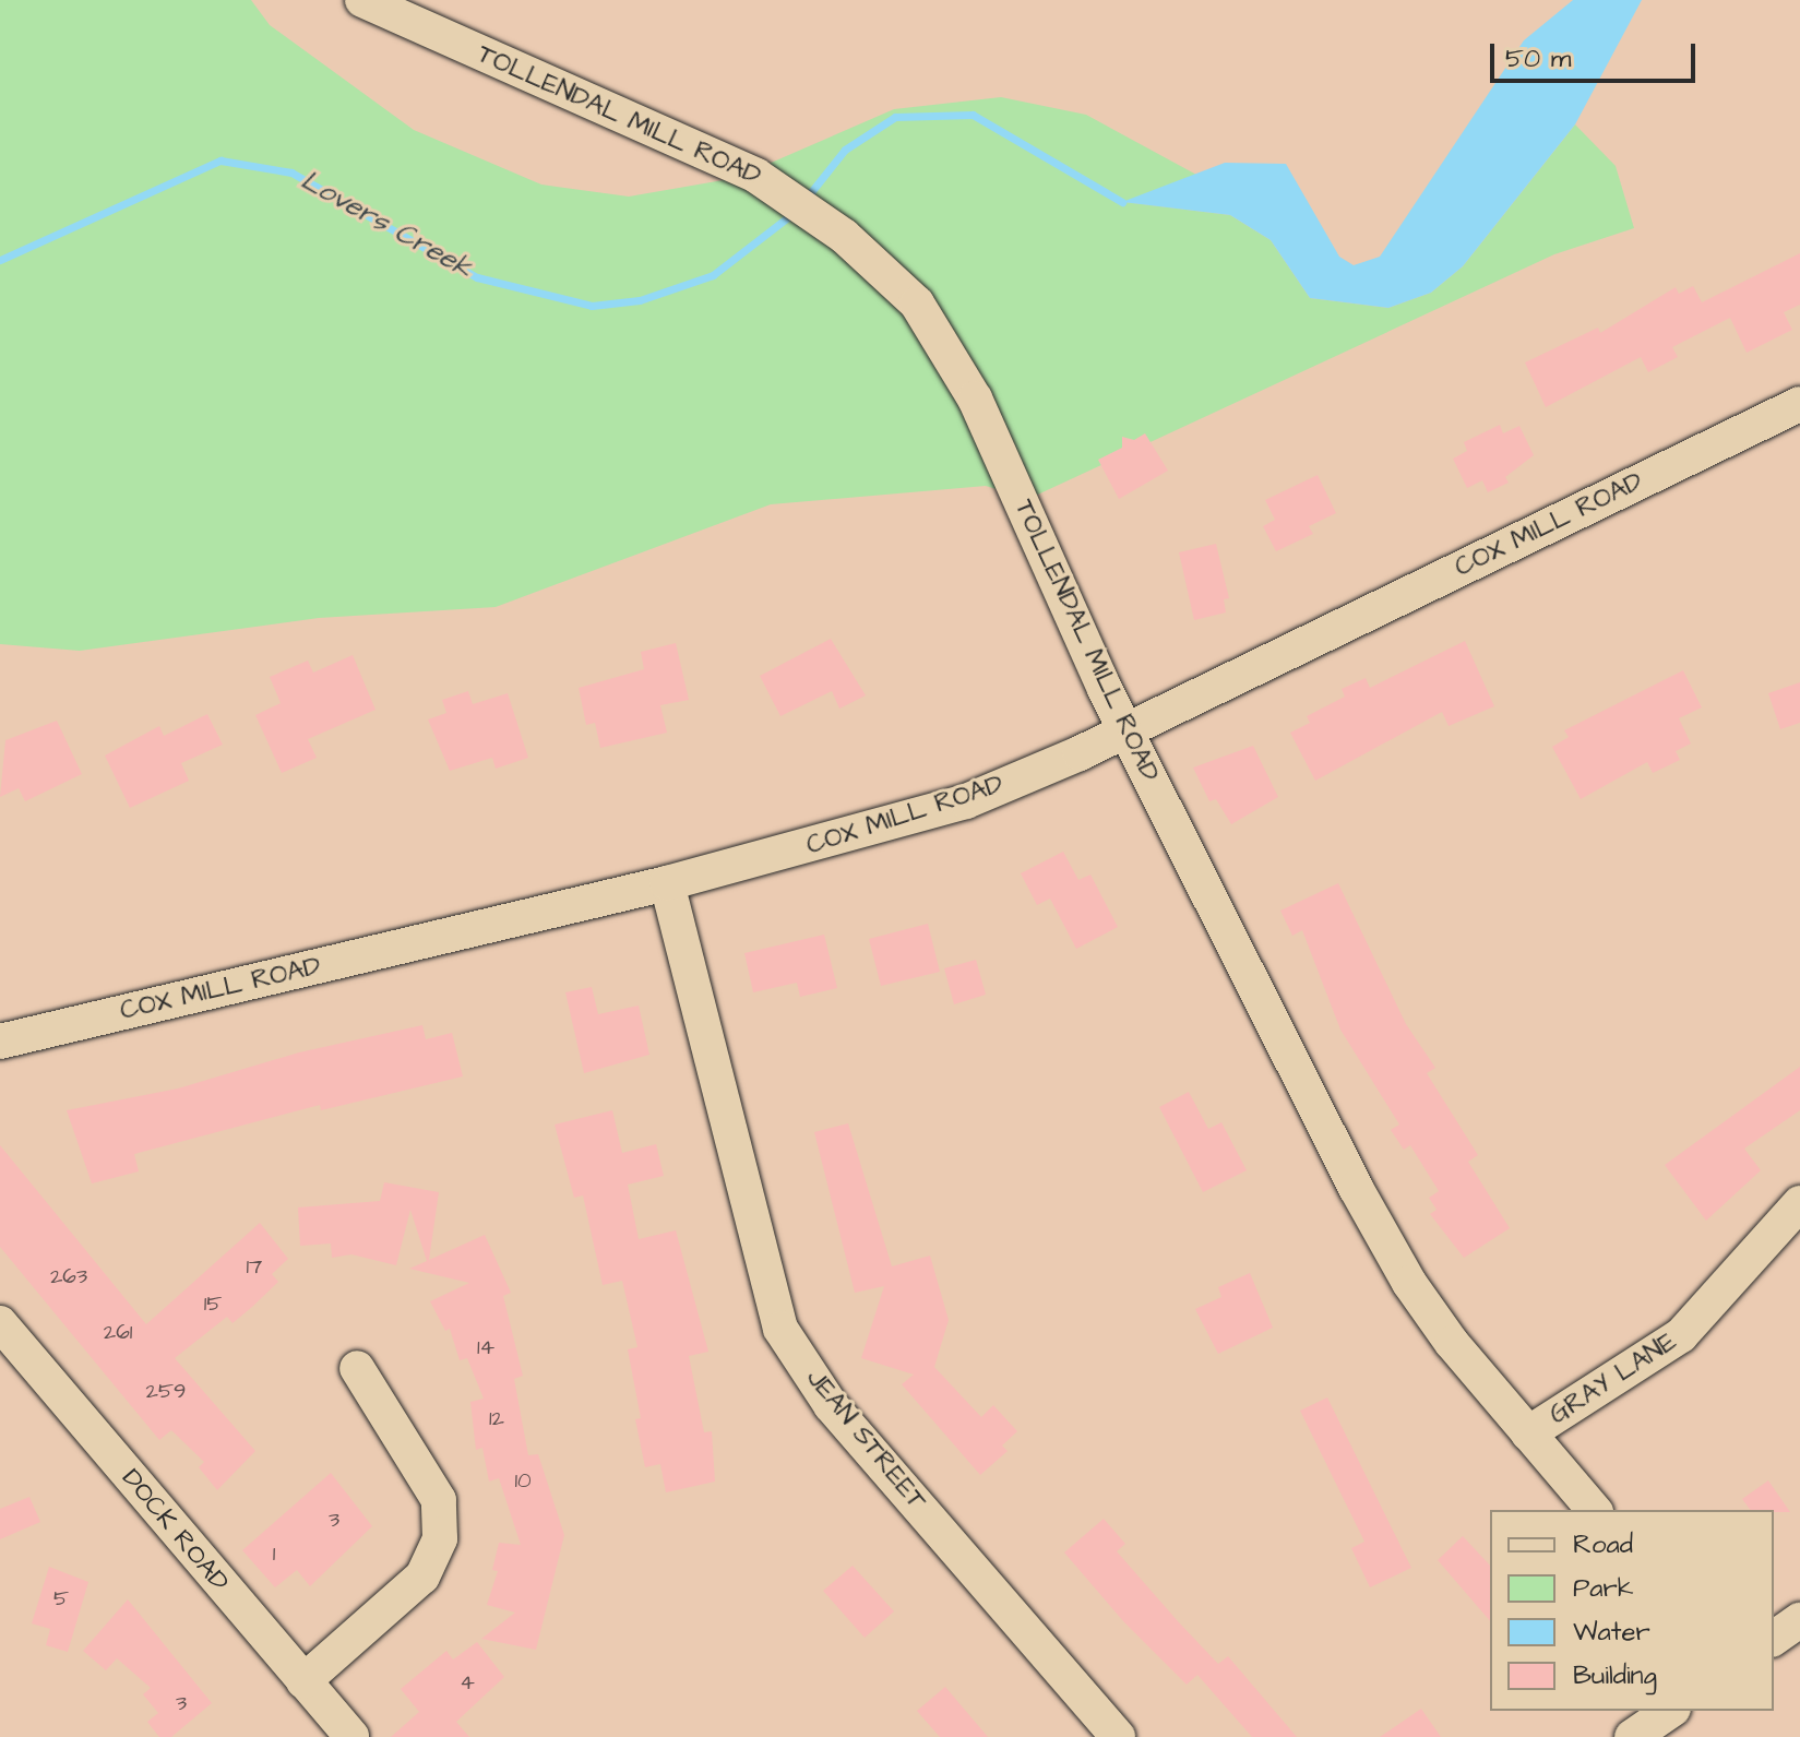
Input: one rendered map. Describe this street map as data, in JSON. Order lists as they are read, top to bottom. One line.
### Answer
{"streets":{"street":["TOLLENDAL MILL ROAD","COX MILL ROAD","GRAY LANE","JEAN STREET","DOCK ROAD"]},"crossings":[["TOLLENDAL MILL ROAD","COX MILL ROAD"],["TOLLENDAL MILL ROAD","GRAY LANE"],["COX MILL ROAD","JEAN STREET"]],"water":["Lovers Creek"],"house_numbers":["17","263","15","261","14","259","12","10","3","1","5","4","3"],"legend":["Road","Park","Water","Building"],"scale_bar":"50 m"}
